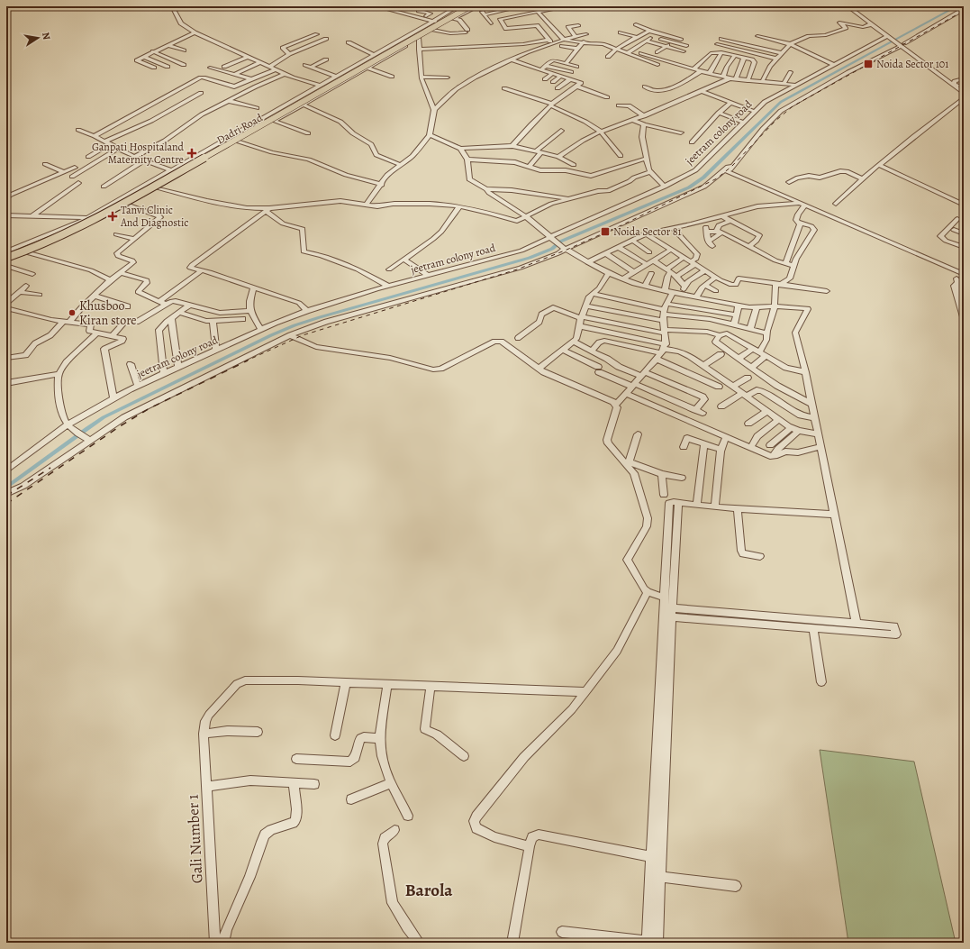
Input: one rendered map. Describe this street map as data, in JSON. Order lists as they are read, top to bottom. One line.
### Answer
{"streets":{"street":["Dadri Road","jeetram colony road","Gali Number 1"]},"districts":["Barola"],"places":{"transit":["Noida Sector 101","Noida Sector 81"],"health":["Ganpati Hospitaland Maternity Centre","Tanvi Clinic And Diagnostic"],"other":["Khusboo Kiran store"]},"north":"right"}
